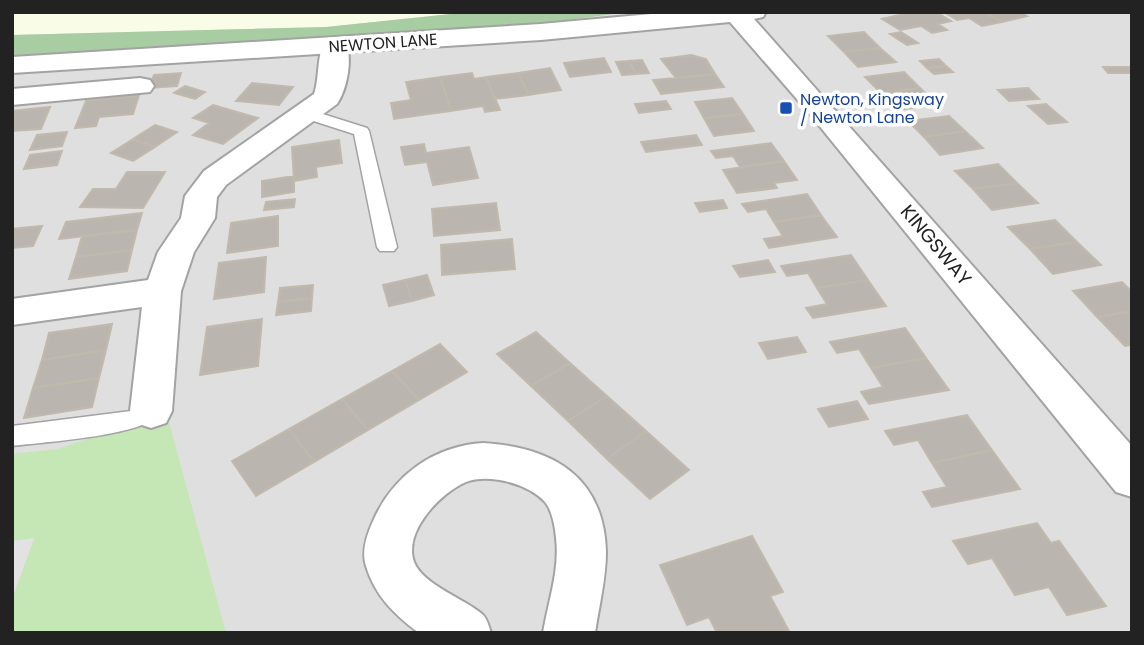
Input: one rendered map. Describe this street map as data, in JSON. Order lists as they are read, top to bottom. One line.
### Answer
{"streets":{"street":["NEWTON LANE","KINGSWAY"]},"crossings":[["NEWTON LANE","KINGSWAY"]],"places":{"transit":["Newton, Kingsway / Newton Lane"]}}
